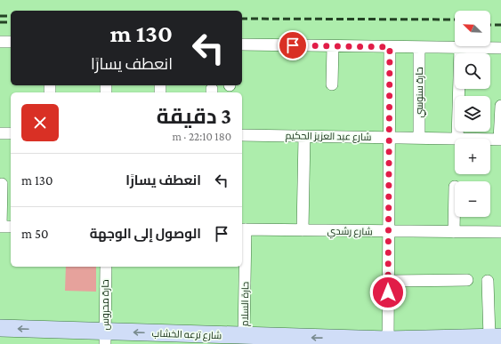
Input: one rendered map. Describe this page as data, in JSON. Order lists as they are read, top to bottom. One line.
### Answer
{"streets":{"street":["حارة سنوسي","شارع عبد العزيز الحكيم","شارع رشدي","حارة السلام","حارة محروس","شارع ترعه الخشاب"]},"crossings":[["حارة سنوسي","شارع عبد العزيز الحكيم"],["شارع رشدي","حارة السلام"],["حارة السلام","شارع ترعه الخشاب"],["حارة محروس","شارع ترعه الخشاب"]],"one_way":["شارع ترعه الخشاب"],"north":"top left","page":{"map_buttons":["+","−"],"turn":["130 m","انعطف يسارًا"],"heading":["3 دقيقة","180 m · 22:10"],"list":[{"name":"انعطف يسارًا","value":"130 m"},{"name":"الوصول إلى الوجهة","value":"50 m"}]}}
